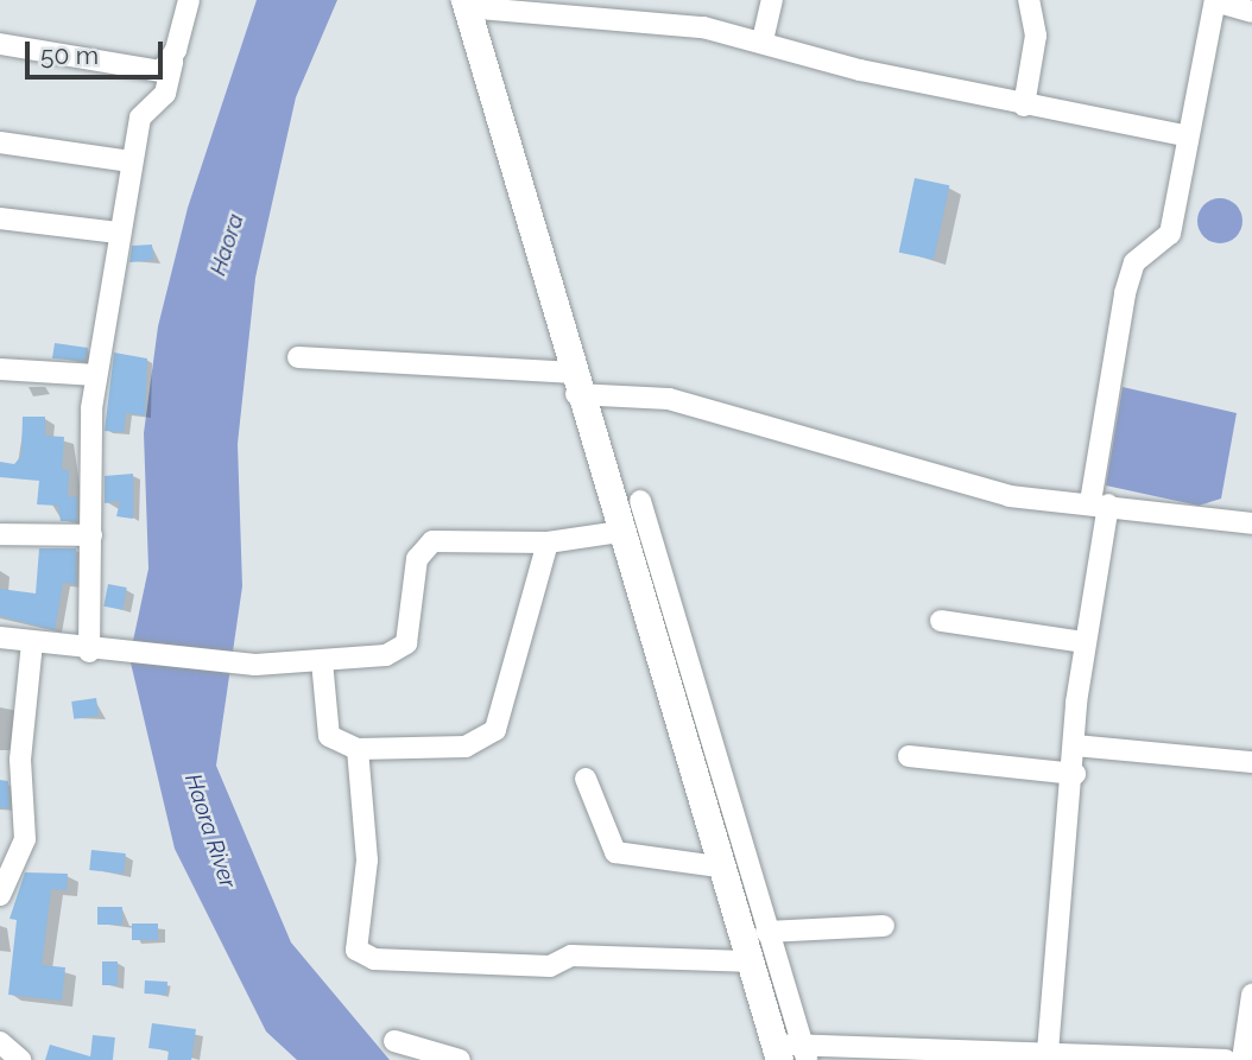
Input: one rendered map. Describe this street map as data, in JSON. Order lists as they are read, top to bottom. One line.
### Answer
{"water":["Haora","Haora River"],"scale_bar":"50 m"}
